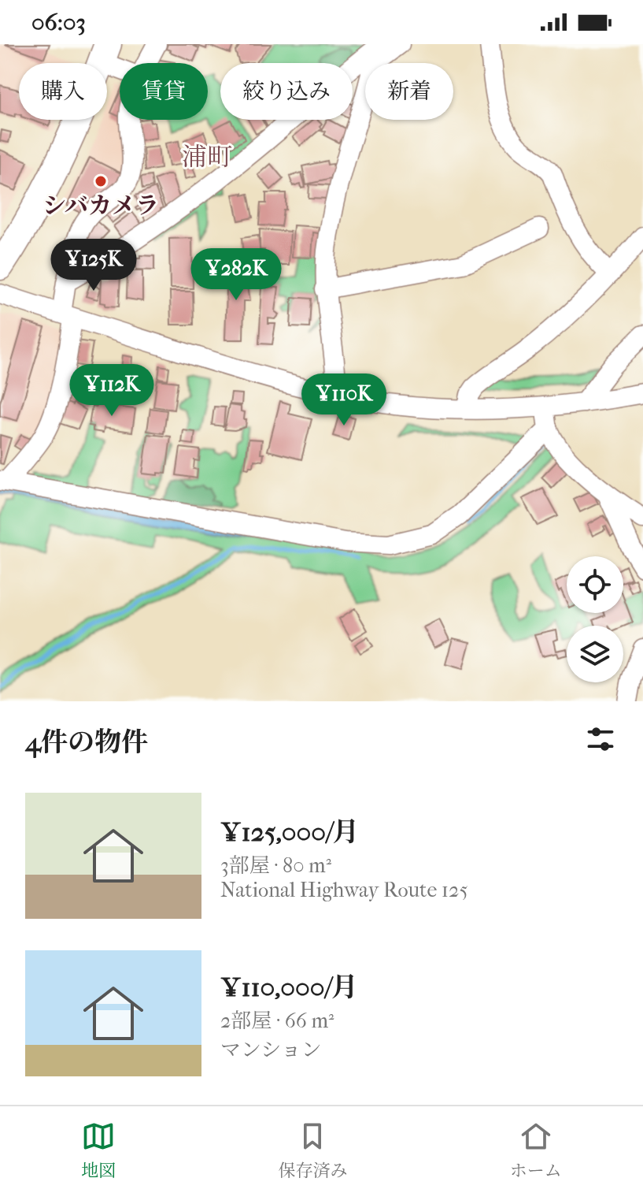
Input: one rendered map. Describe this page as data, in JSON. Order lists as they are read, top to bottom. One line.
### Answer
{"districts":["浦町"],"places":["シバカメラ"],"page":{"status":"06:03","chip":["購入","賃貸","絞り込み","新着"],"price":["¥125K","¥282K","¥112K","¥110K"],"heading":"4件の物件","list":[{"name":"¥125,000/月","note":"3部屋 · 80 m² · National Highway Route 125"},{"name":"¥110,000/月","note":"2部屋 · 66 m² · マンション"}],"tabs":["地図","保存済み","ホーム"]}}
